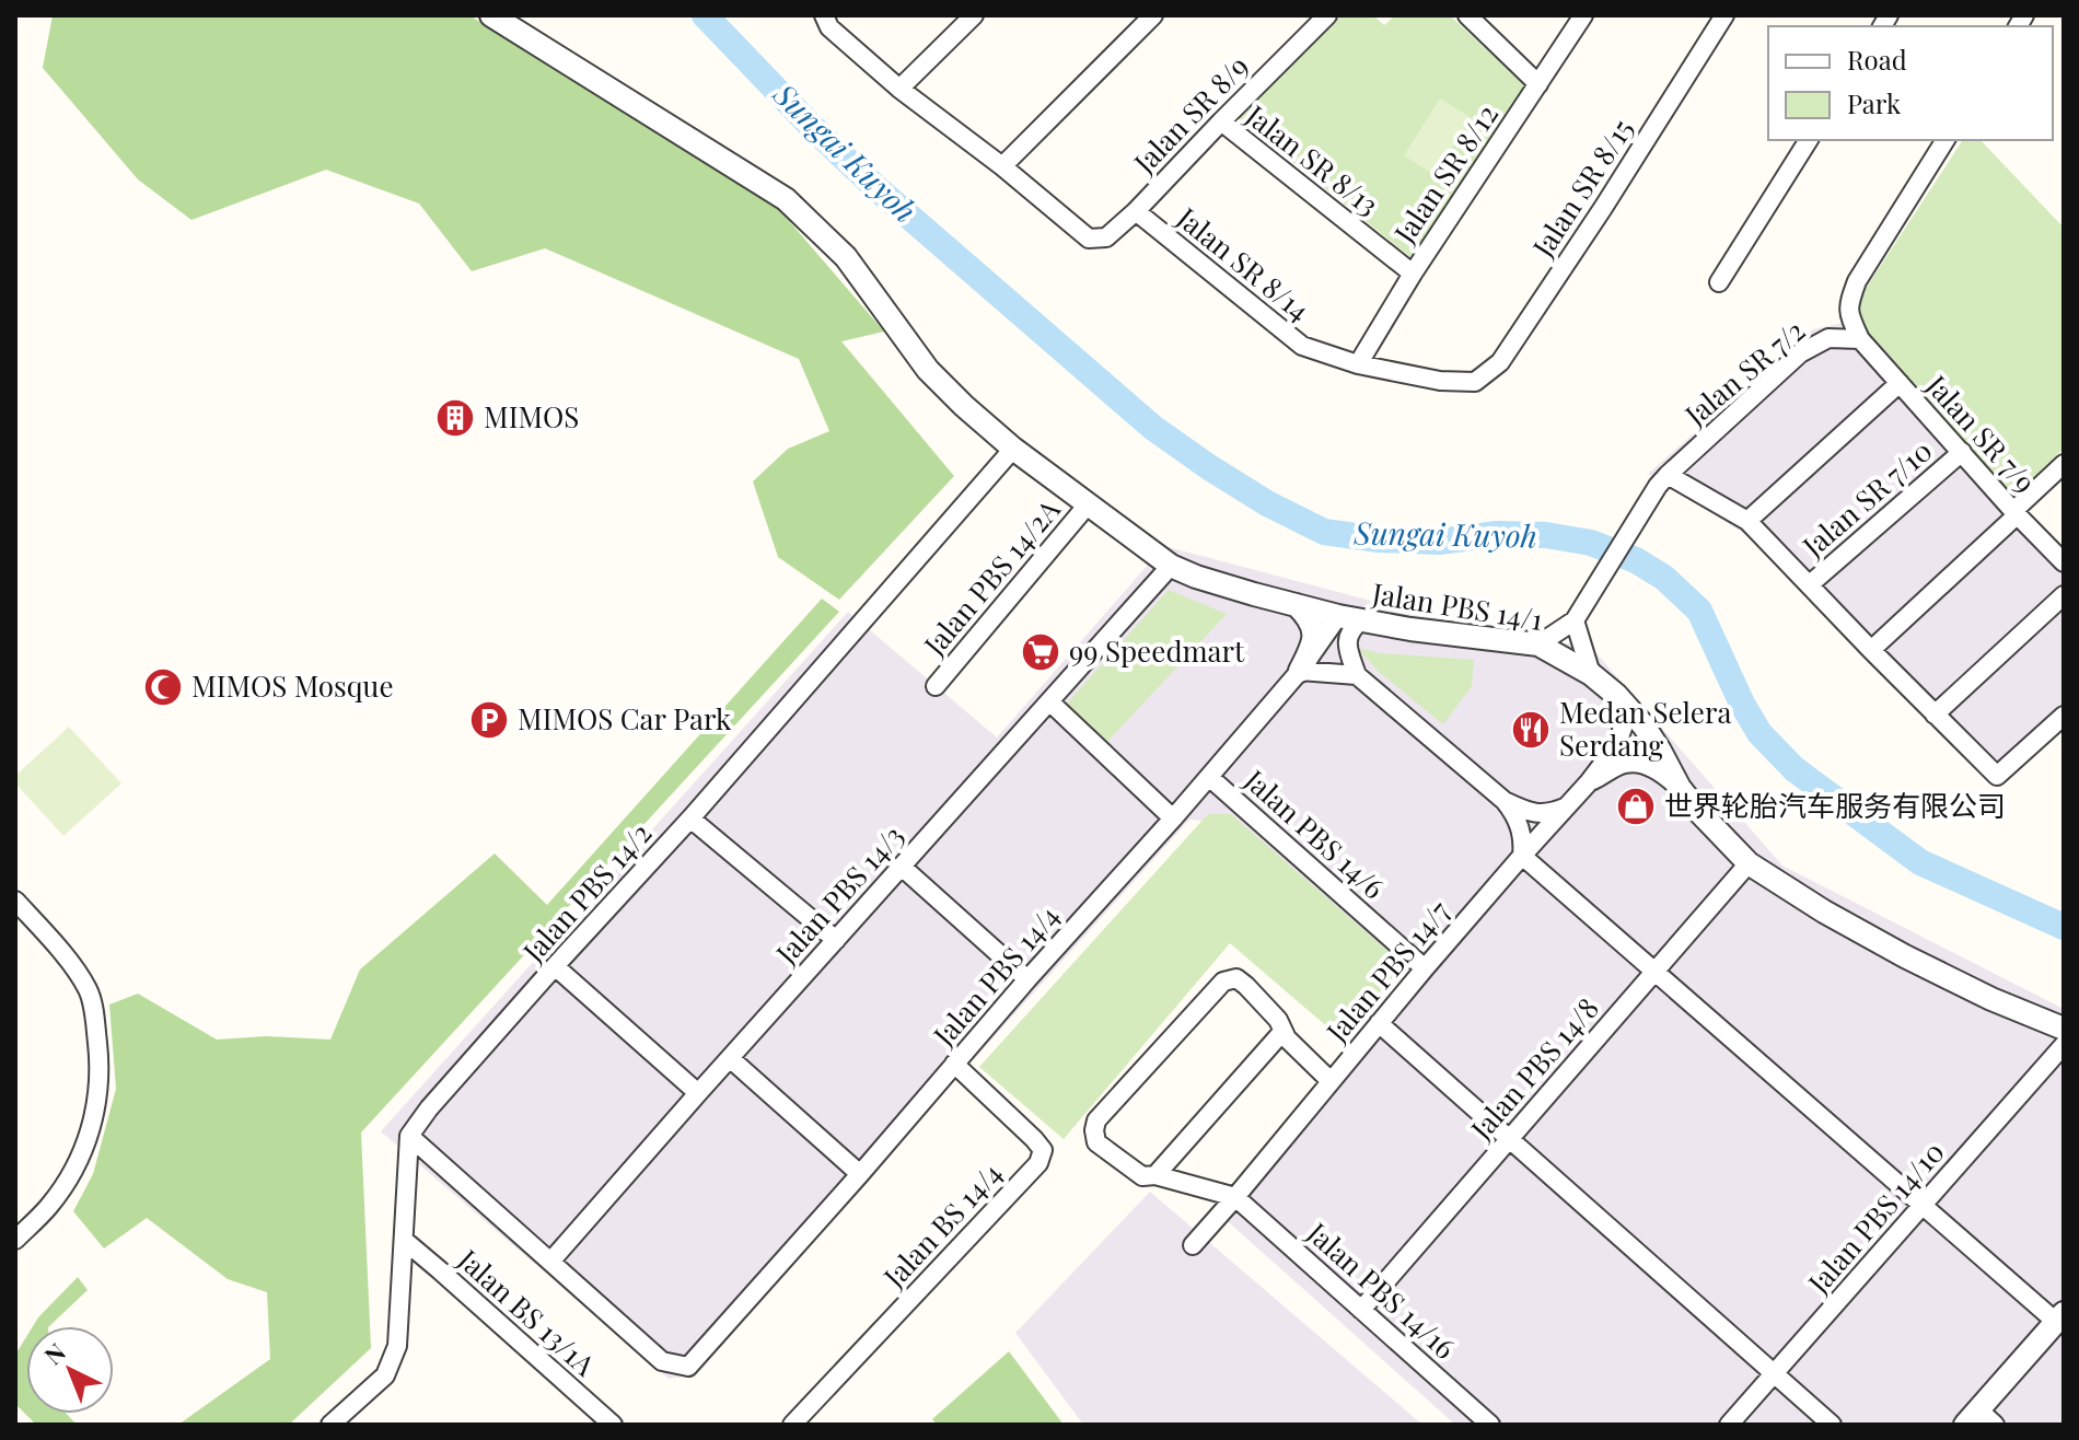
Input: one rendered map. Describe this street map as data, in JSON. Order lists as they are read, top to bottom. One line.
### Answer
{"streets":{"street":["Jalan SR 8/9","Jalan SR 8/13","Jalan SR 8/12","Jalan SR 8/15","Jalan SR 8/14","Jalan SR 7/2","Jalan SR 7/9","Jalan SR 7/10","Jalan PBS 14/2A","Jalan PBS 14/1","Jalan PBS 14/6","Jalan PBS 14/2","Jalan PBS 14/3","Jalan PBS 14/7","Jalan PBS 14/4","Jalan PBS 14/8","Jalan PBS 14/10","Jalan BS 14/4","Jalan PBS 14/16","Jalan BS 13/1A"]},"crossings":[["Jalan SR 8/9","Jalan SR 8/13"],["Jalan SR 8/9","Jalan SR 8/14"],["Jalan SR 8/13","Jalan SR 8/12"],["Jalan SR 8/12","Jalan SR 8/14"],["Jalan SR 8/15","Jalan SR 8/14"],["Jalan SR 7/2","Jalan SR 7/9"],["Jalan SR 7/2","Jalan PBS 14/1"],["Jalan SR 7/9","Jalan SR 7/10"],["Jalan PBS 14/2A","Jalan PBS 14/1"],["Jalan PBS 14/1","Jalan PBS 14/2"],["Jalan PBS 14/1","Jalan PBS 14/3"],["Jalan PBS 14/1","Jalan PBS 14/7"],["Jalan PBS 14/1","Jalan PBS 14/4"],["Jalan PBS 14/1","Jalan PBS 14/8"],["Jalan PBS 14/6","Jalan PBS 14/7"],["Jalan PBS 14/6","Jalan PBS 14/4"],["Jalan PBS 14/3","Jalan PBS 14/4"],["Jalan PBS 14/7","Jalan PBS 14/16"],["Jalan PBS 14/4","Jalan BS 14/4"],["Jalan PBS 14/8","Jalan PBS 14/16"]],"water":["Sungai Kuyoh"],"places":{"building":["MIMOS"],"supermarket":["99 Speedmart"],"mosque":["MIMOS Mosque"],"parking":["MIMOS Car Park"],"restaurant":["Medan Selera Serdang"],"shop":["世界轮胎汽车服务有限公司"]},"legend":["Road","Park"],"north":"top left"}
